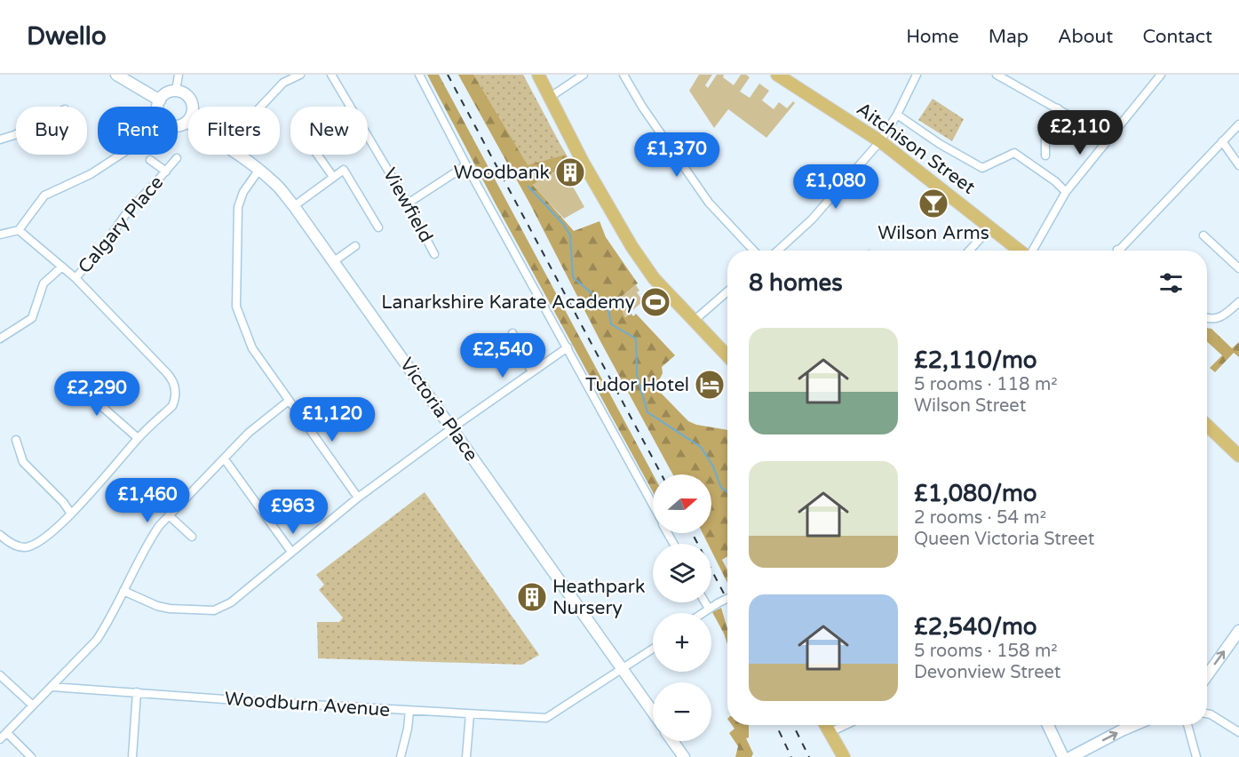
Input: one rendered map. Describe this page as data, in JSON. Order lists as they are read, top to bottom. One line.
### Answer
{"streets":{"main road":["Aitchison Street"],"street":["Viewfield","Calgary Place","Victoria Place","Woodburn Avenue"]},"crossings":[["Victoria Place","Woodburn Avenue"]],"places":{"building":["Woodbank","Heathpark Nursery"],"bar":["Wilson Arms"],"sports":["Lanarkshire Karate Academy"],"hotel":["Tudor Hotel"]},"north":"right","page":{"header":"Dwello","nav":["Home","Map","About","Contact"],"chip":["Buy","Rent","Filters","New"],"price":["£2,110","£1,370","£1,080","£2,540","£2,290","£1,120","£1,460","£963"],"heading":"8 homes","list":[{"name":"£2,110/mo","note":"5 rooms · 118 m² · Wilson Street"},{"name":"£1,080/mo","note":"2 rooms · 54 m² · Queen Victoria Street"},{"name":"£2,540/mo","note":"5 rooms · 158 m² · Devonview Street"}],"map_buttons":["+","−"]}}
